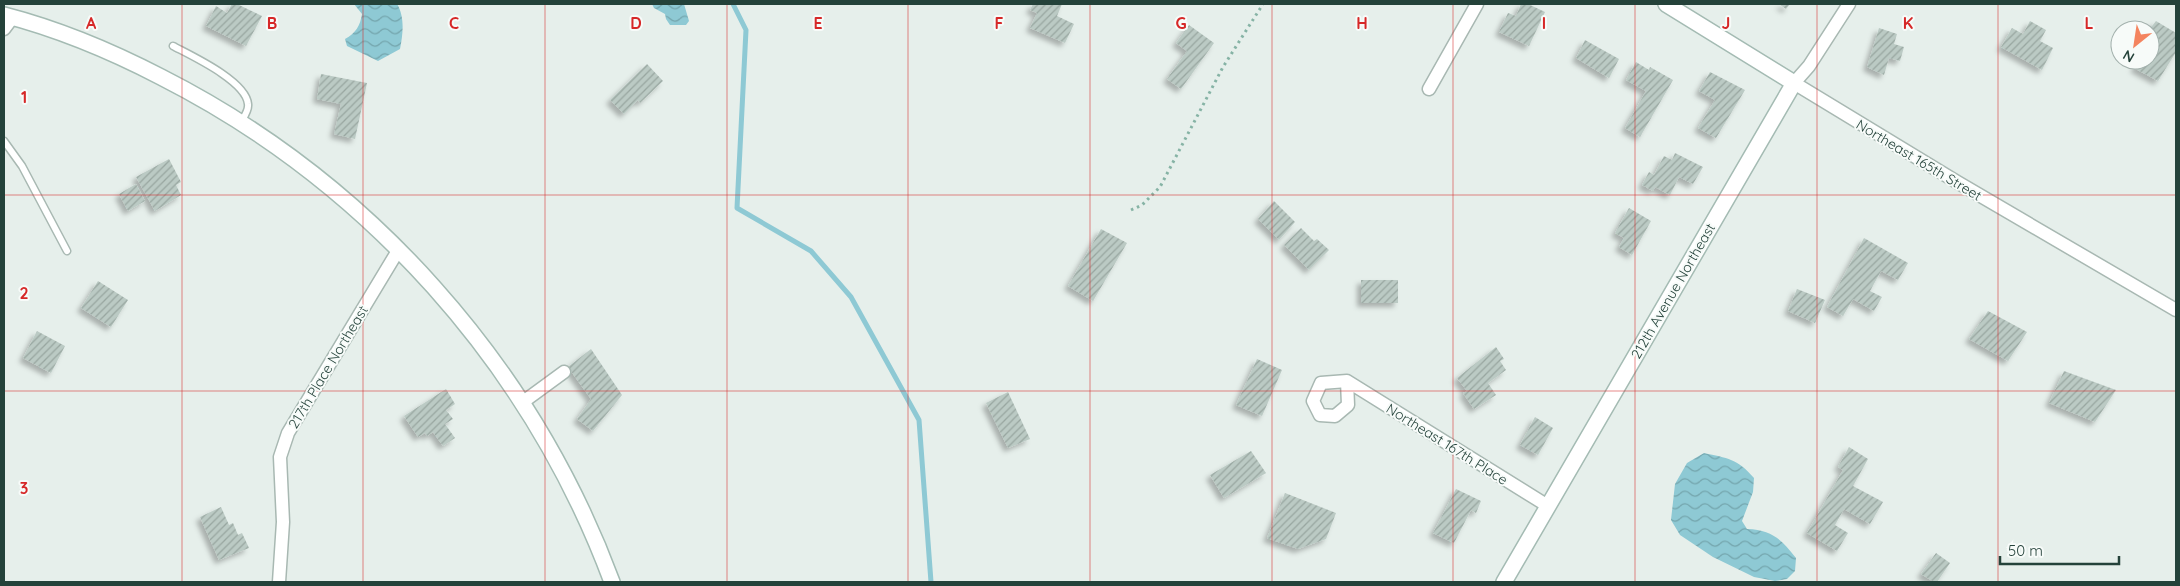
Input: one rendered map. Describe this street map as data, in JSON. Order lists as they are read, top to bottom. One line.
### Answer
{"streets":{"main road":["Northeast 165th Street","212th Avenue Northeast"],"street":["217th Place Northeast","Northeast 167th Place"]},"crossings":[["Northeast 165th Street","212th Avenue Northeast"],["212th Avenue Northeast","Northeast 167th Place"]],"scale_bar":"50 m","north":"bottom left","grid":{"columns":["A","B","C","D","E","F","G","H","I","J","K","L"],"rows":["1","2","3"]}}
